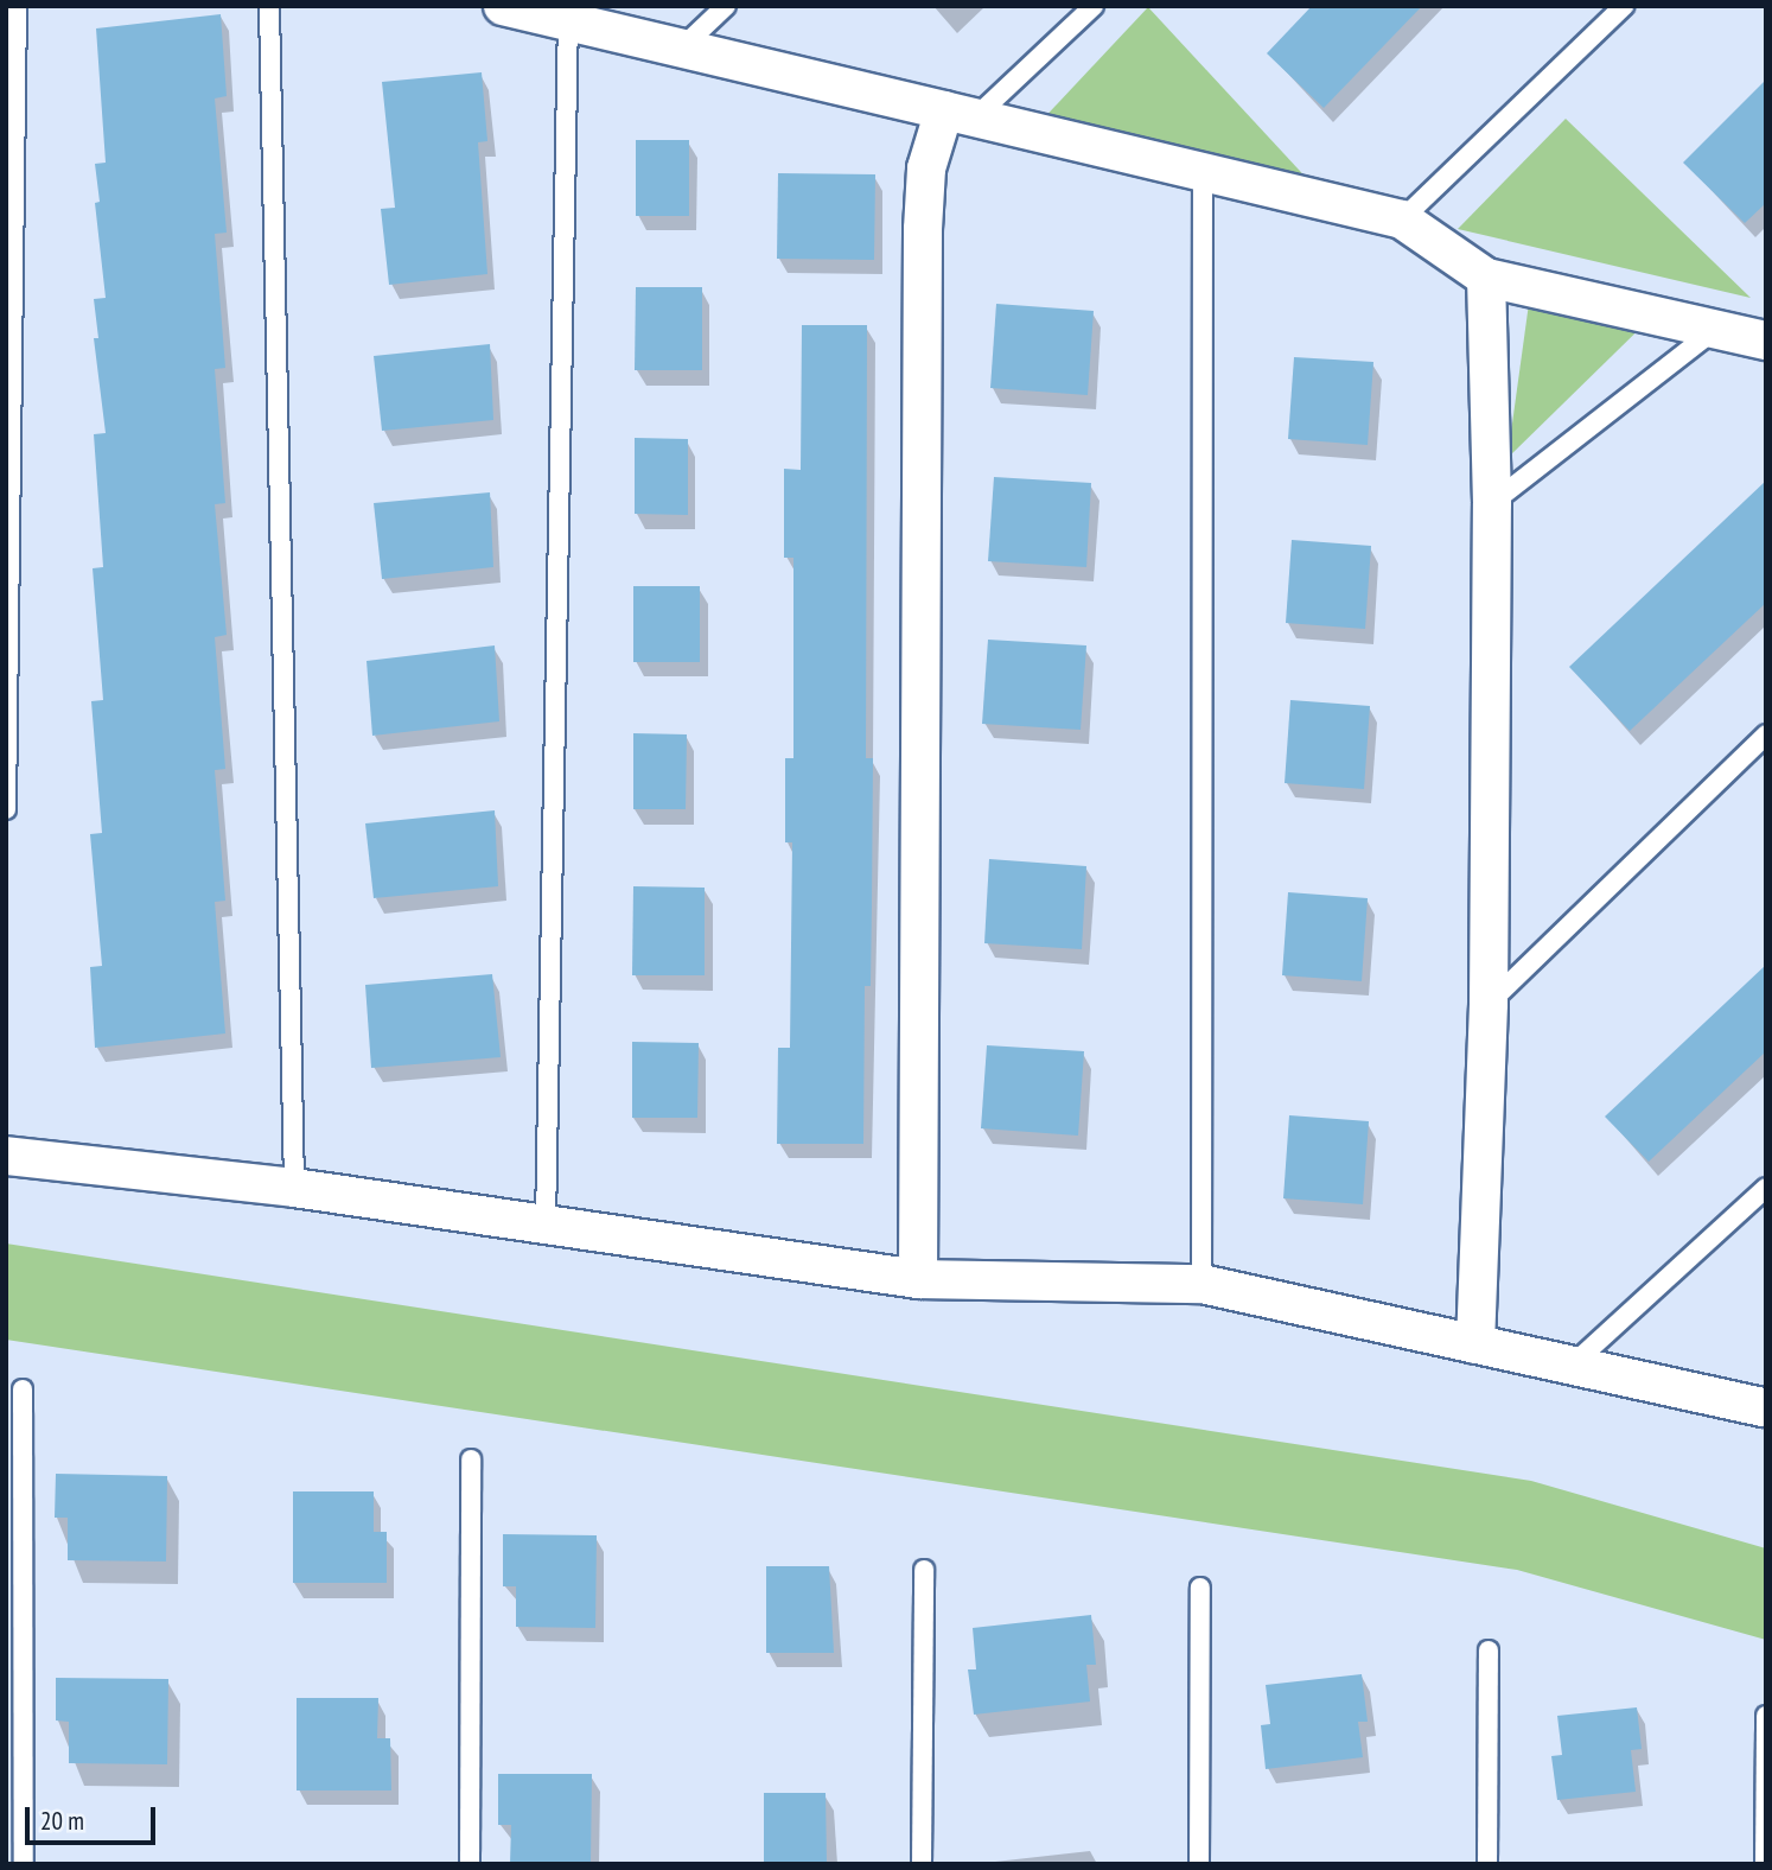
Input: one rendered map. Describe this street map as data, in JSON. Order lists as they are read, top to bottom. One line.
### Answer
{"scale_bar":"20 m"}
